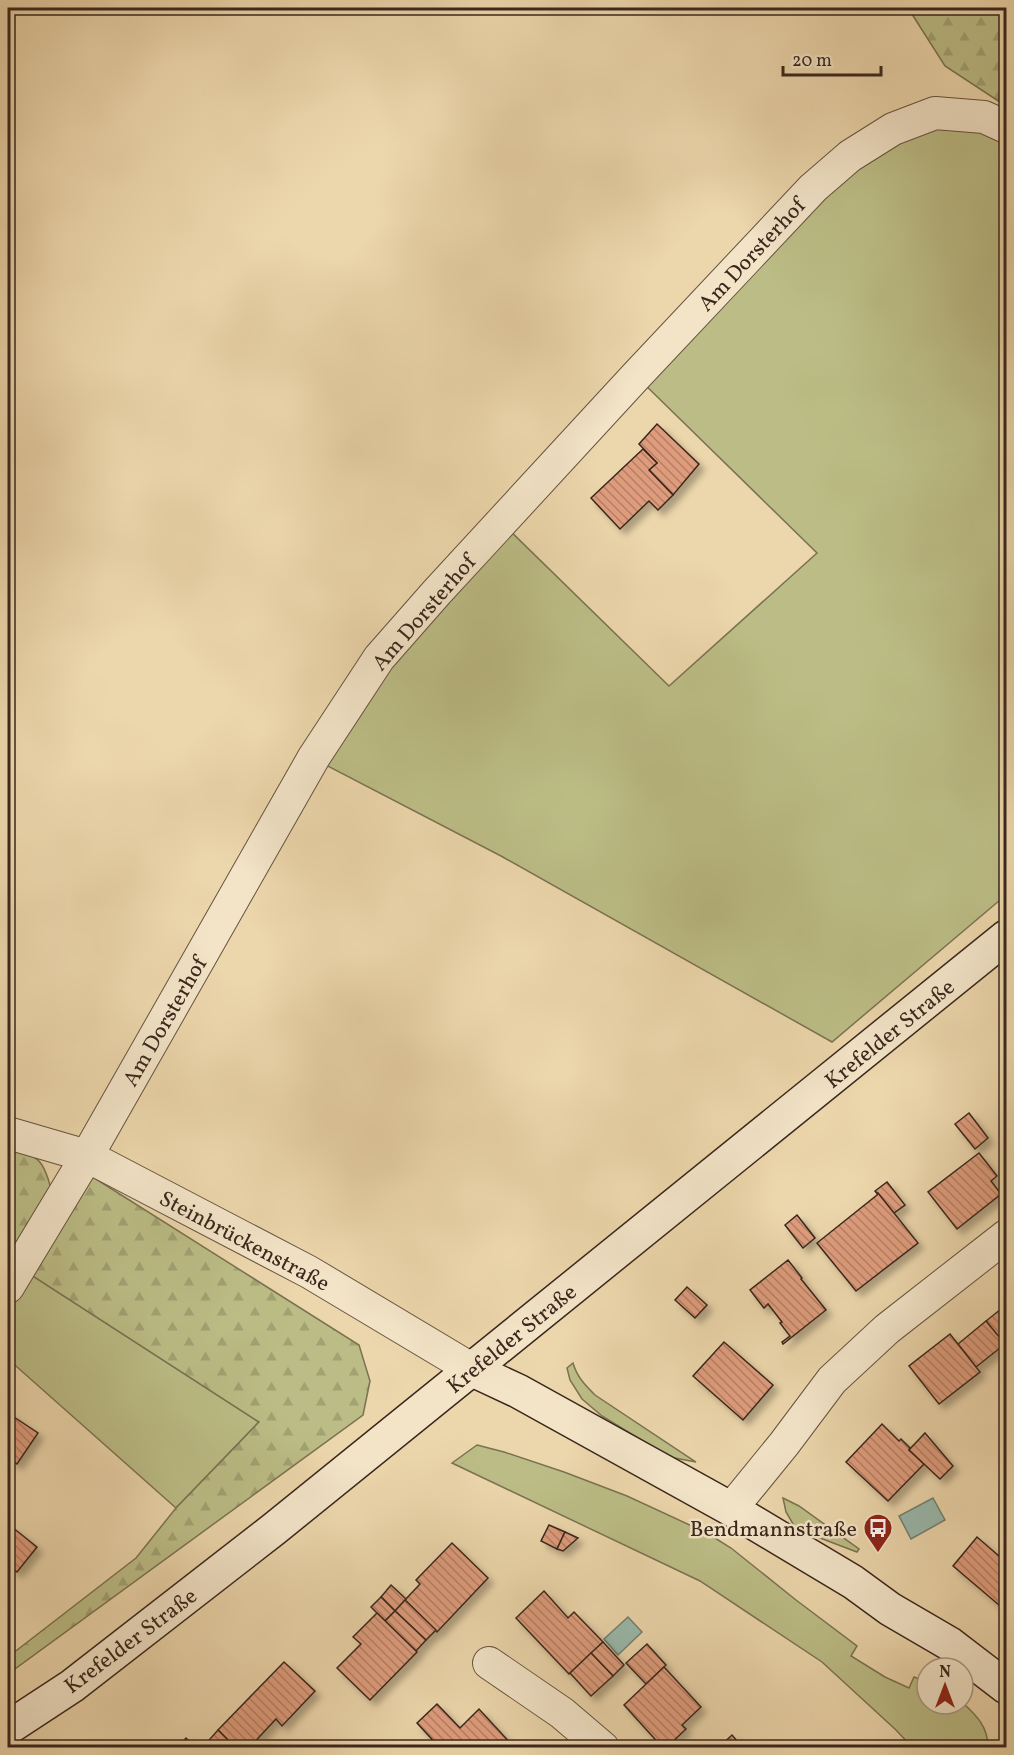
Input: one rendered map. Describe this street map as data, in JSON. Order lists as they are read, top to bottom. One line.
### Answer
{"streets":{"main road":["Krefelder Straße"],"street":["Am Dorsterhof","Steinbrückenstraße"]},"crossings":[["Am Dorsterhof","Steinbrückenstraße"],["Krefelder Straße","Steinbrückenstraße"]],"places":{"bus stop":["Bendmannstraße"]},"scale_bar":"20 m","north":"top"}
